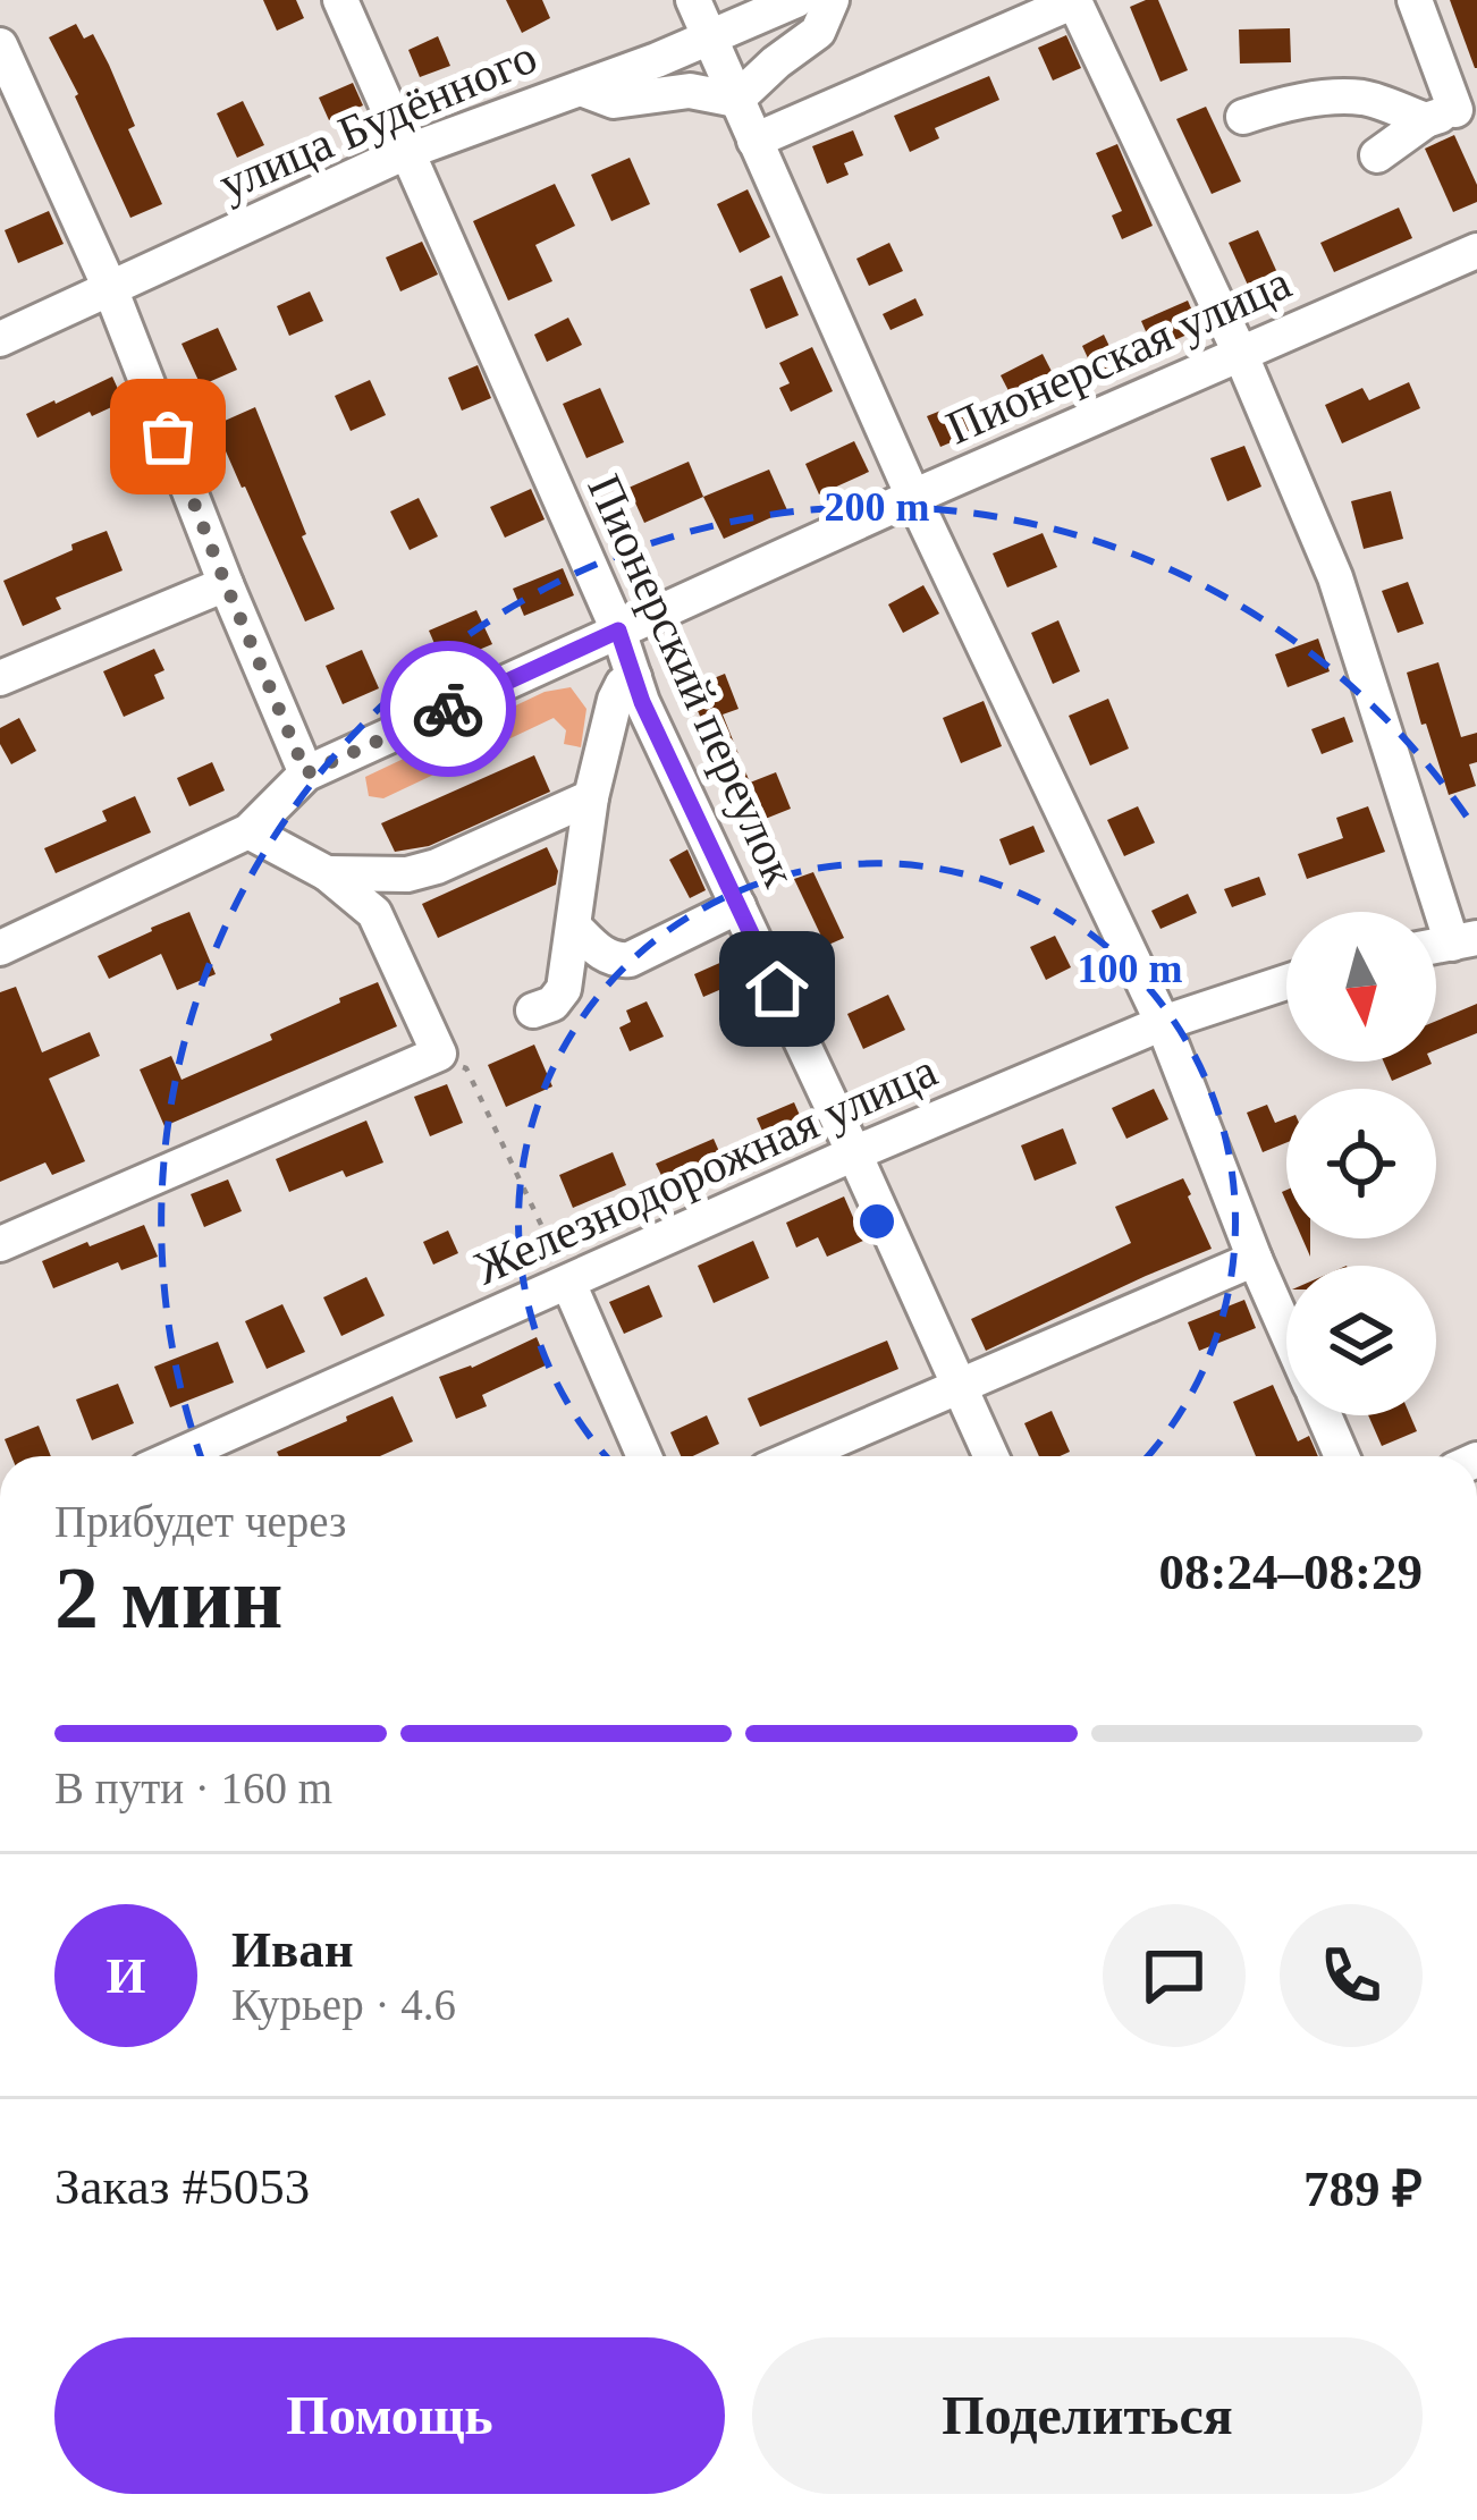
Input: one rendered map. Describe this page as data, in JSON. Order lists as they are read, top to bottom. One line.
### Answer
{"streets":{"street":["улица Будённого","Пионерская улица","Пионерский переулок","Железнодорожная улица"]},"crossings":[["улица Будённого","Пионерский переулок"],["Пионерская улица","Пионерский переулок"],["Пионерский переулок","Железнодорожная улица"]],"north":"bottom","page":{"heading":["2 мин","Прибудет через","08:24–08:29"],"panel":["Иван","Курьер · 4.6","Заказ #5053","789 ₽"],"bar":"В пути · 160 m","round":"И","buttons":["Помощь","Поделиться"]},"rings":["200 m","100 m"]}
